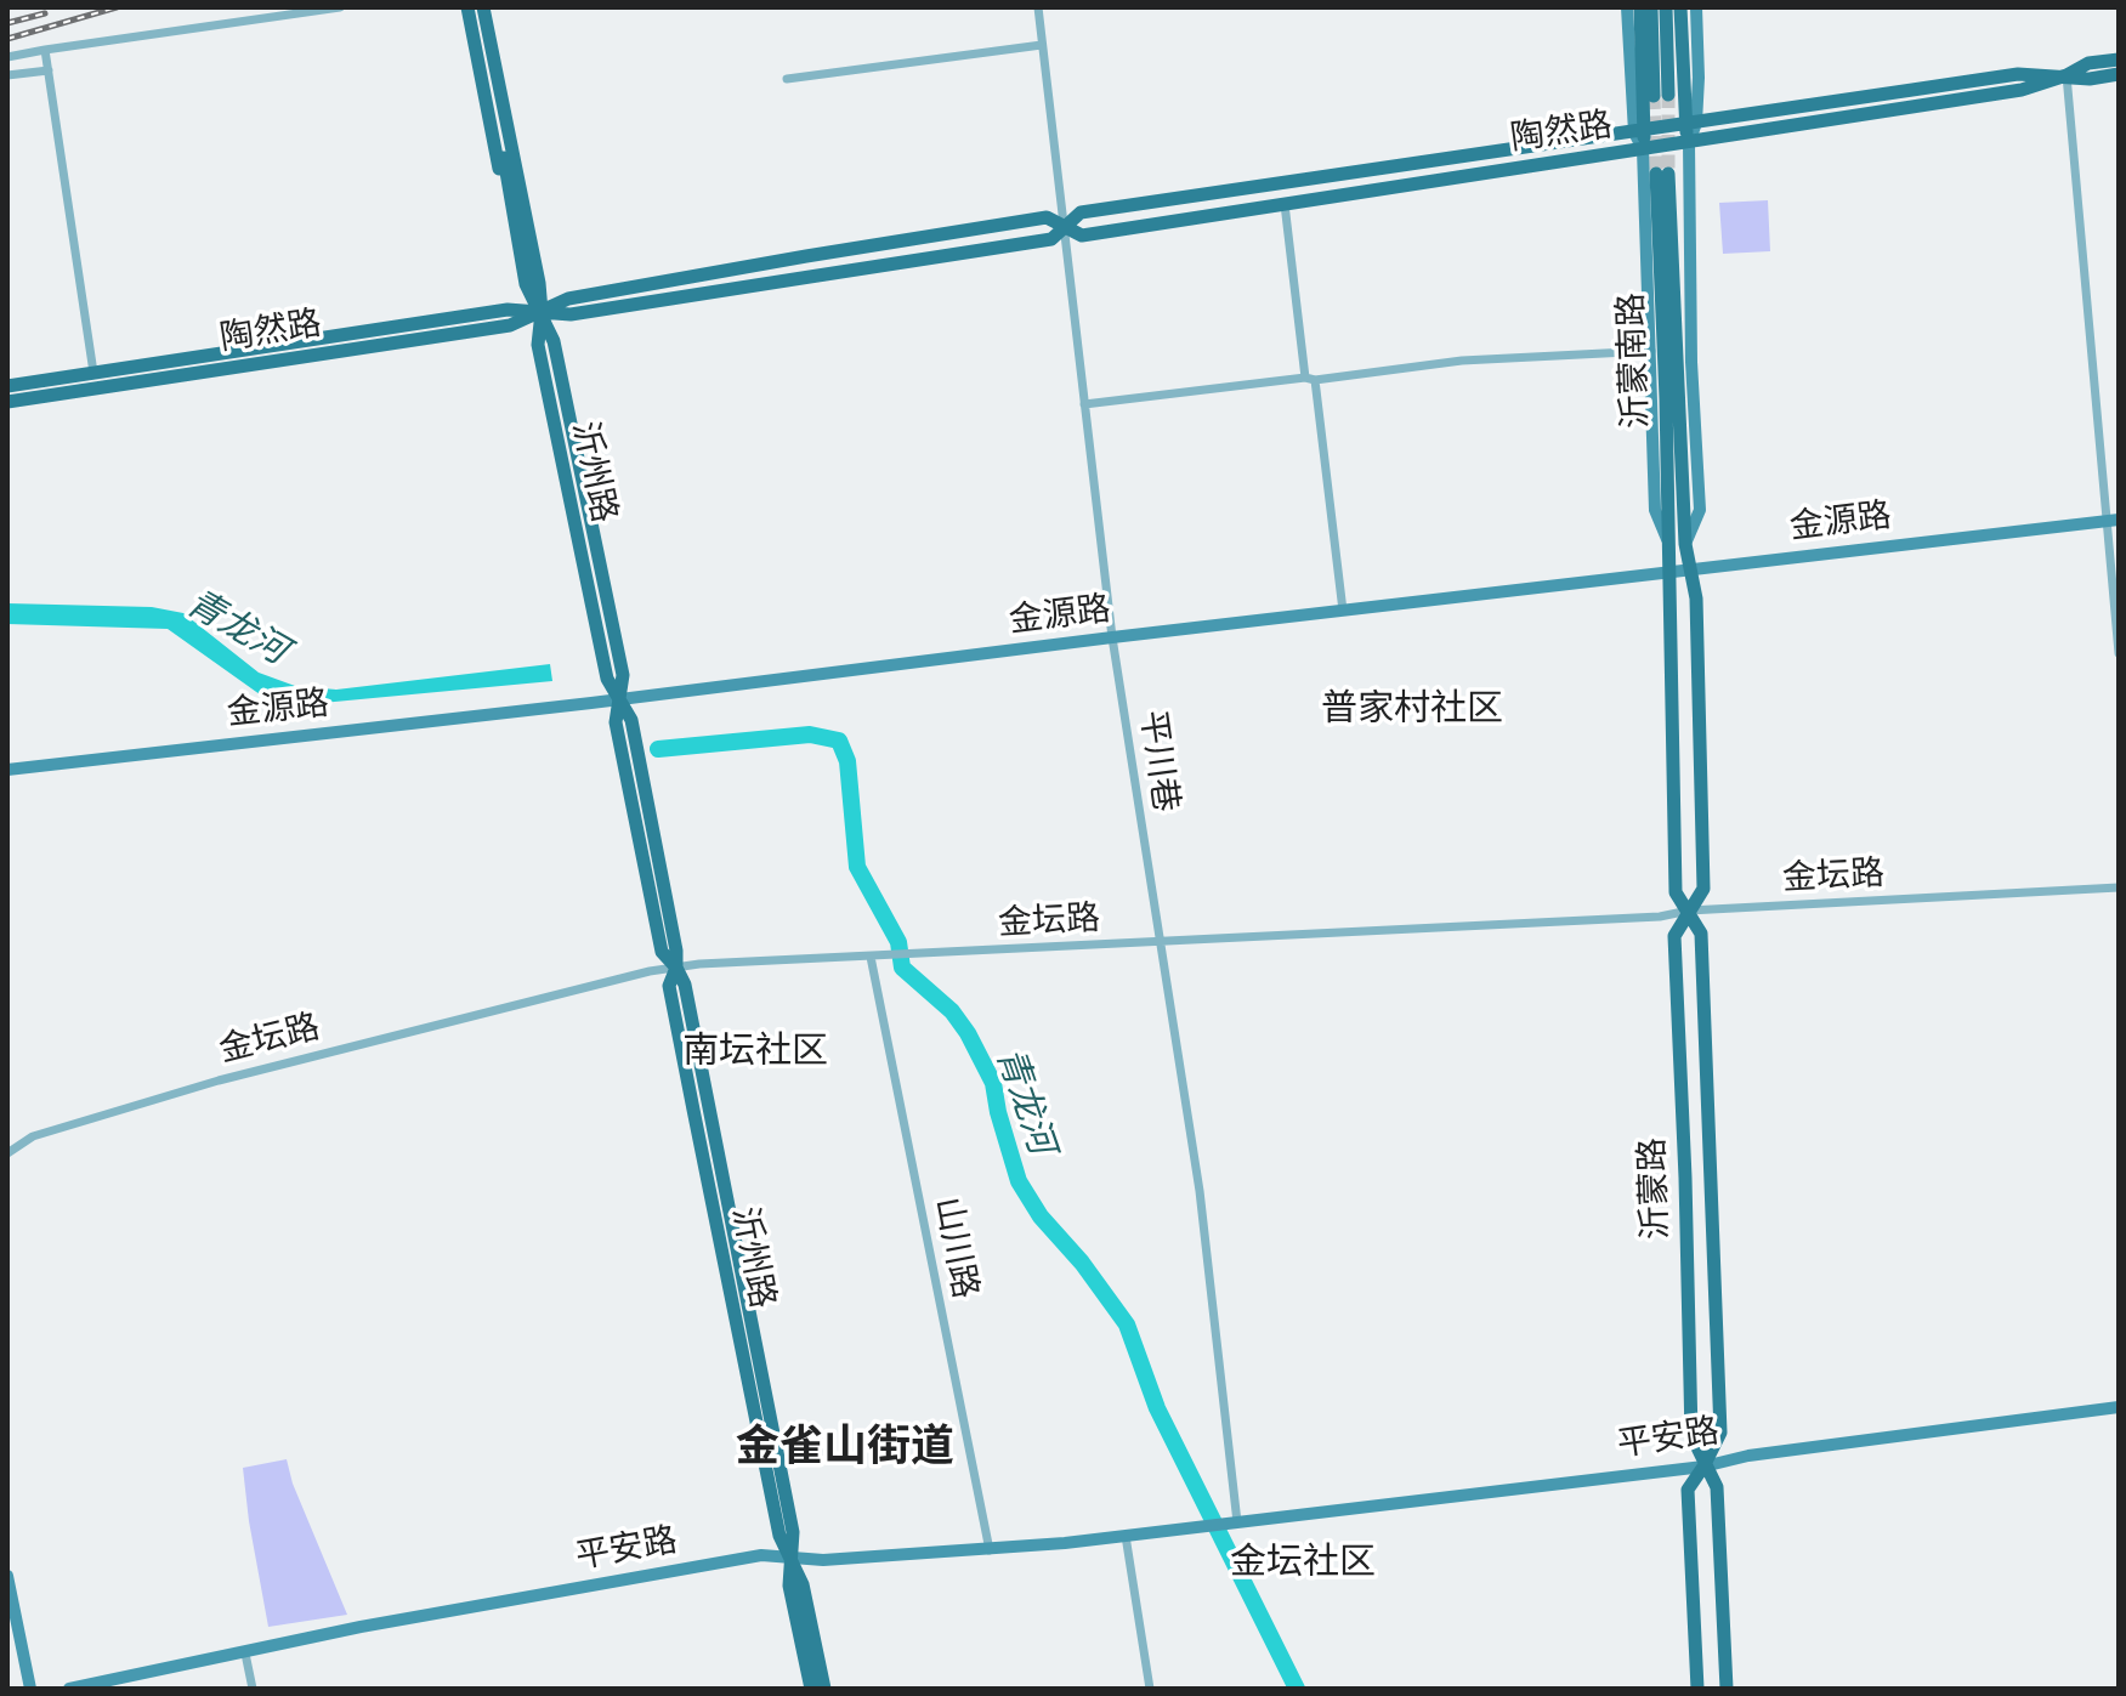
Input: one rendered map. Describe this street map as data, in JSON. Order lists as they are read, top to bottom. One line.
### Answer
{"streets":{"main road":["陶然路","沂蒙南路","沂州路","沂蒙路"],"street":["金源路","平川巷","金坛路","山川路","平安路"]},"crossings":[["陶然路","沂州路"],["陶然路","平川巷"],["沂蒙南路","沂蒙路"],["沂州路","金源路"],["沂州路","金坛路"],["沂州路","平安路"],["金源路","平川巷"],["金源路","沂蒙路"],["平川巷","金坛路"],["平川巷","平安路"],["金坛路","沂蒙路"],["金坛路","山川路"],["沂蒙路","平安路"],["山川路","平安路"]],"districts":["普家村社区","南坛社区","金雀山街道","金坛社区"],"water":["青龙河"]}
